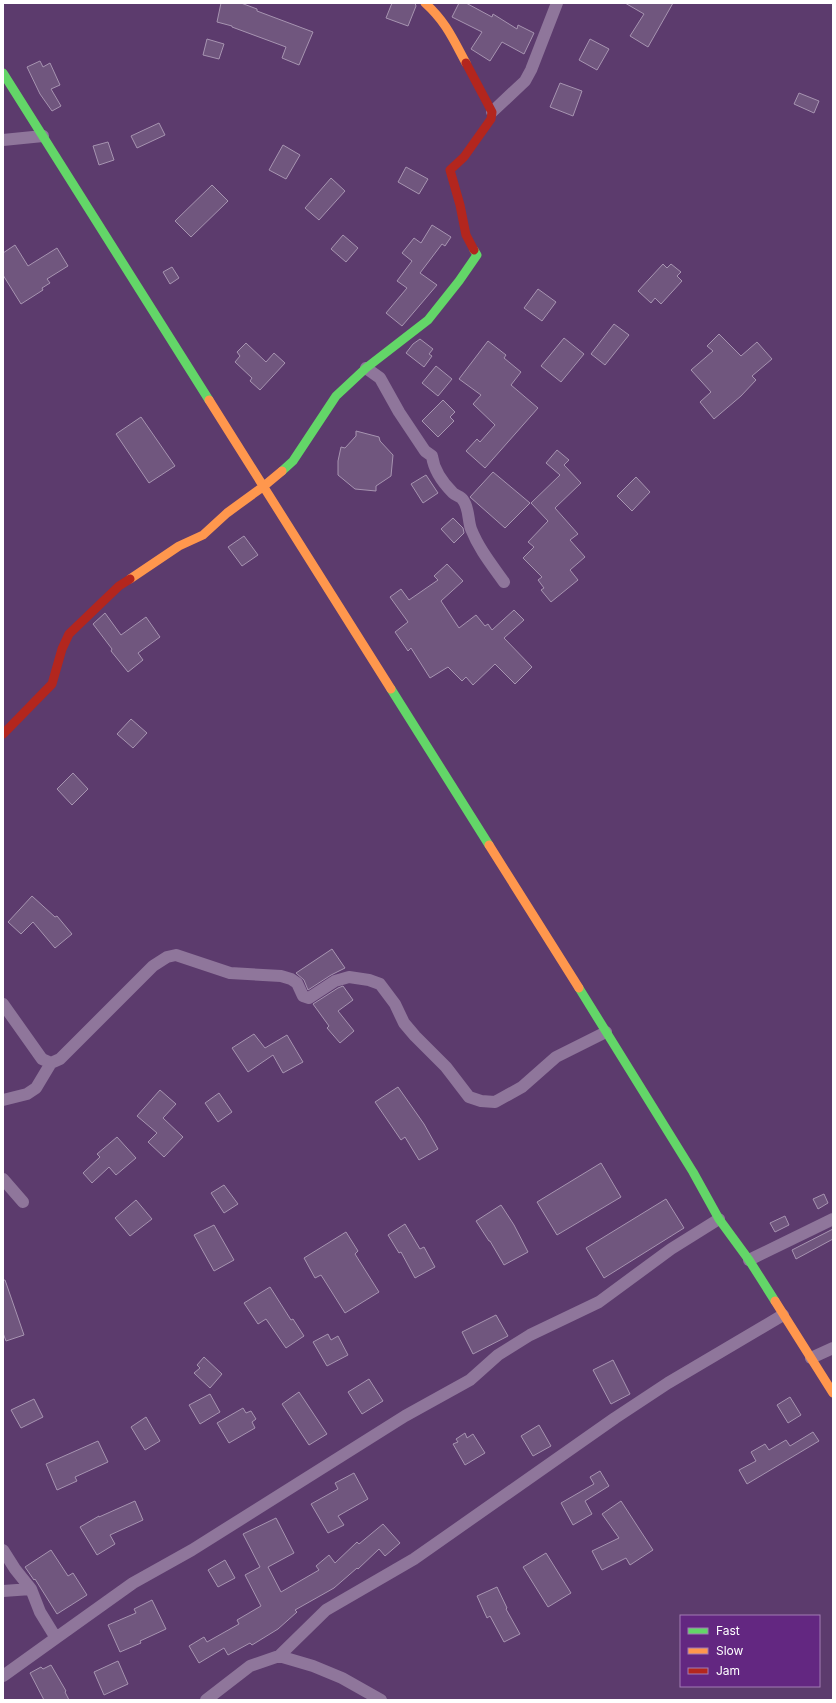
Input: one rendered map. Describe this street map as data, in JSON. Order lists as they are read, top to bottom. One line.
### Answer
{"legend":["Fast","Slow","Jam"]}
